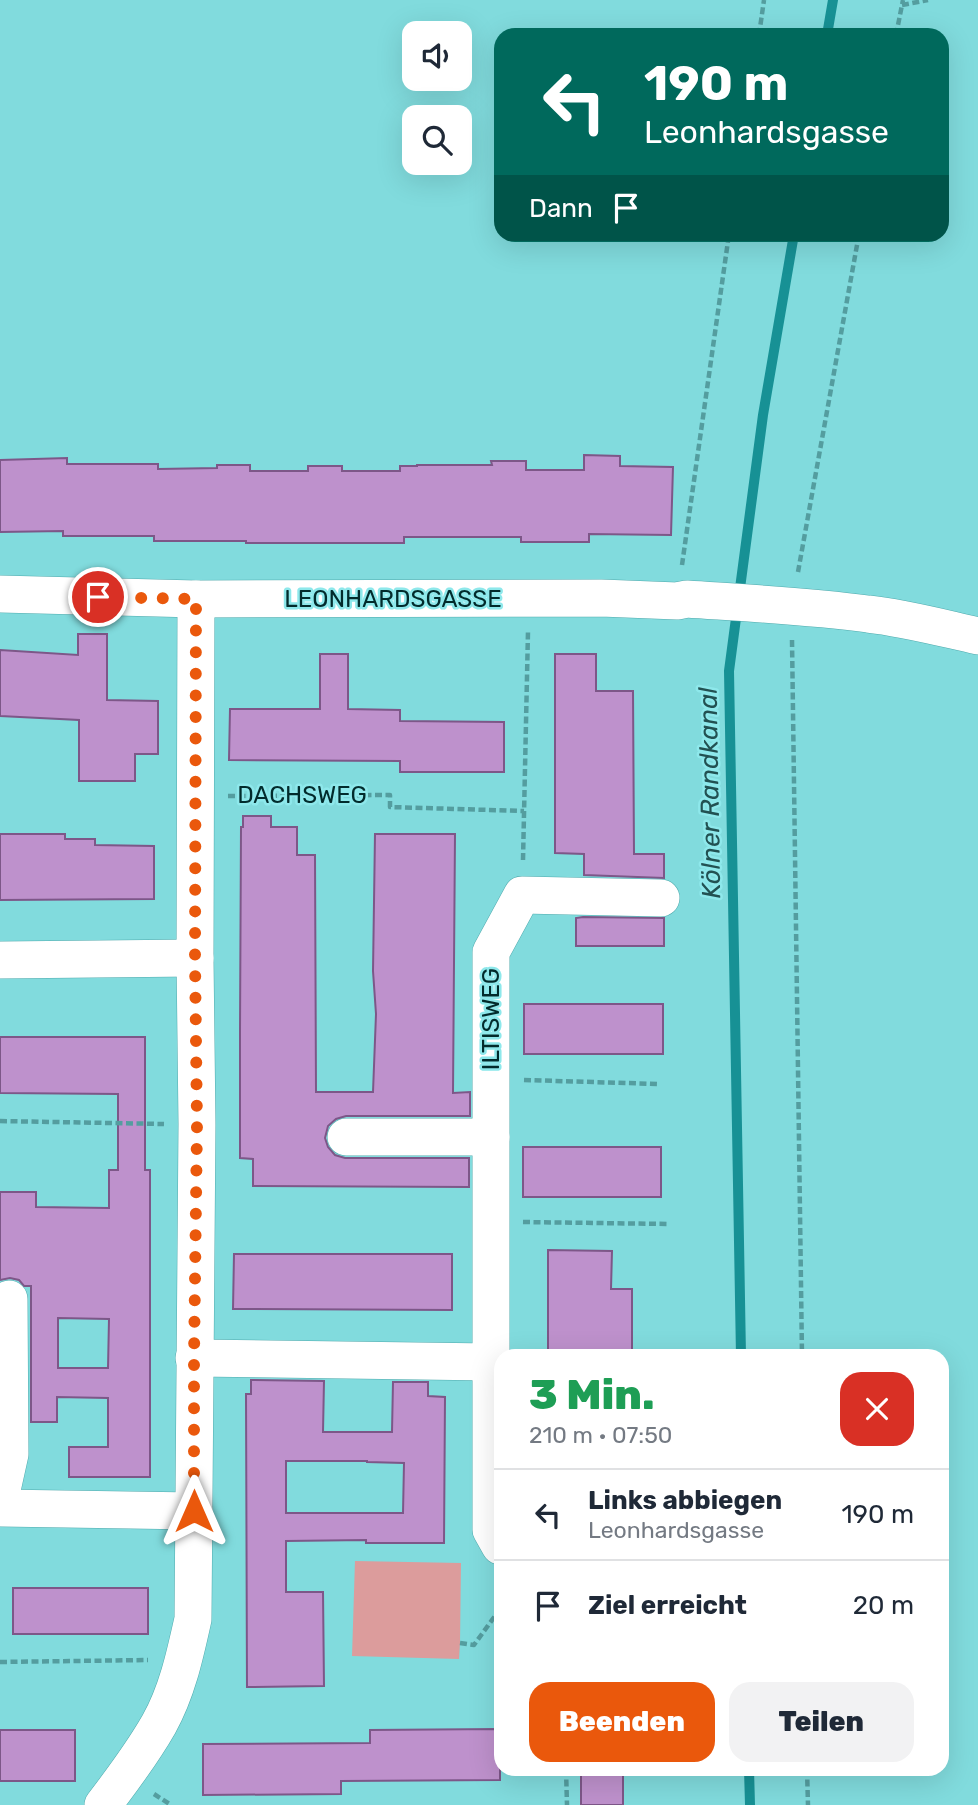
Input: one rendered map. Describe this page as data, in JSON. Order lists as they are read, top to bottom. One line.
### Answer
{"streets":{"street":["LEONHARDSGASSE","ILTISWEG"],"path":["DACHSWEG"]},"water":["Kölner Randkanal"],"page":{"turn":["190 m","Leonhardsgasse"],"then":"Dann","heading":["3 Min.","210 m · 07:50"],"list":[{"name":"Links abbiegen","note":"Leonhardsgasse","value":"190 m"},{"name":"Ziel erreicht","value":"20 m"}],"buttons":["Beenden","Teilen"]}}
